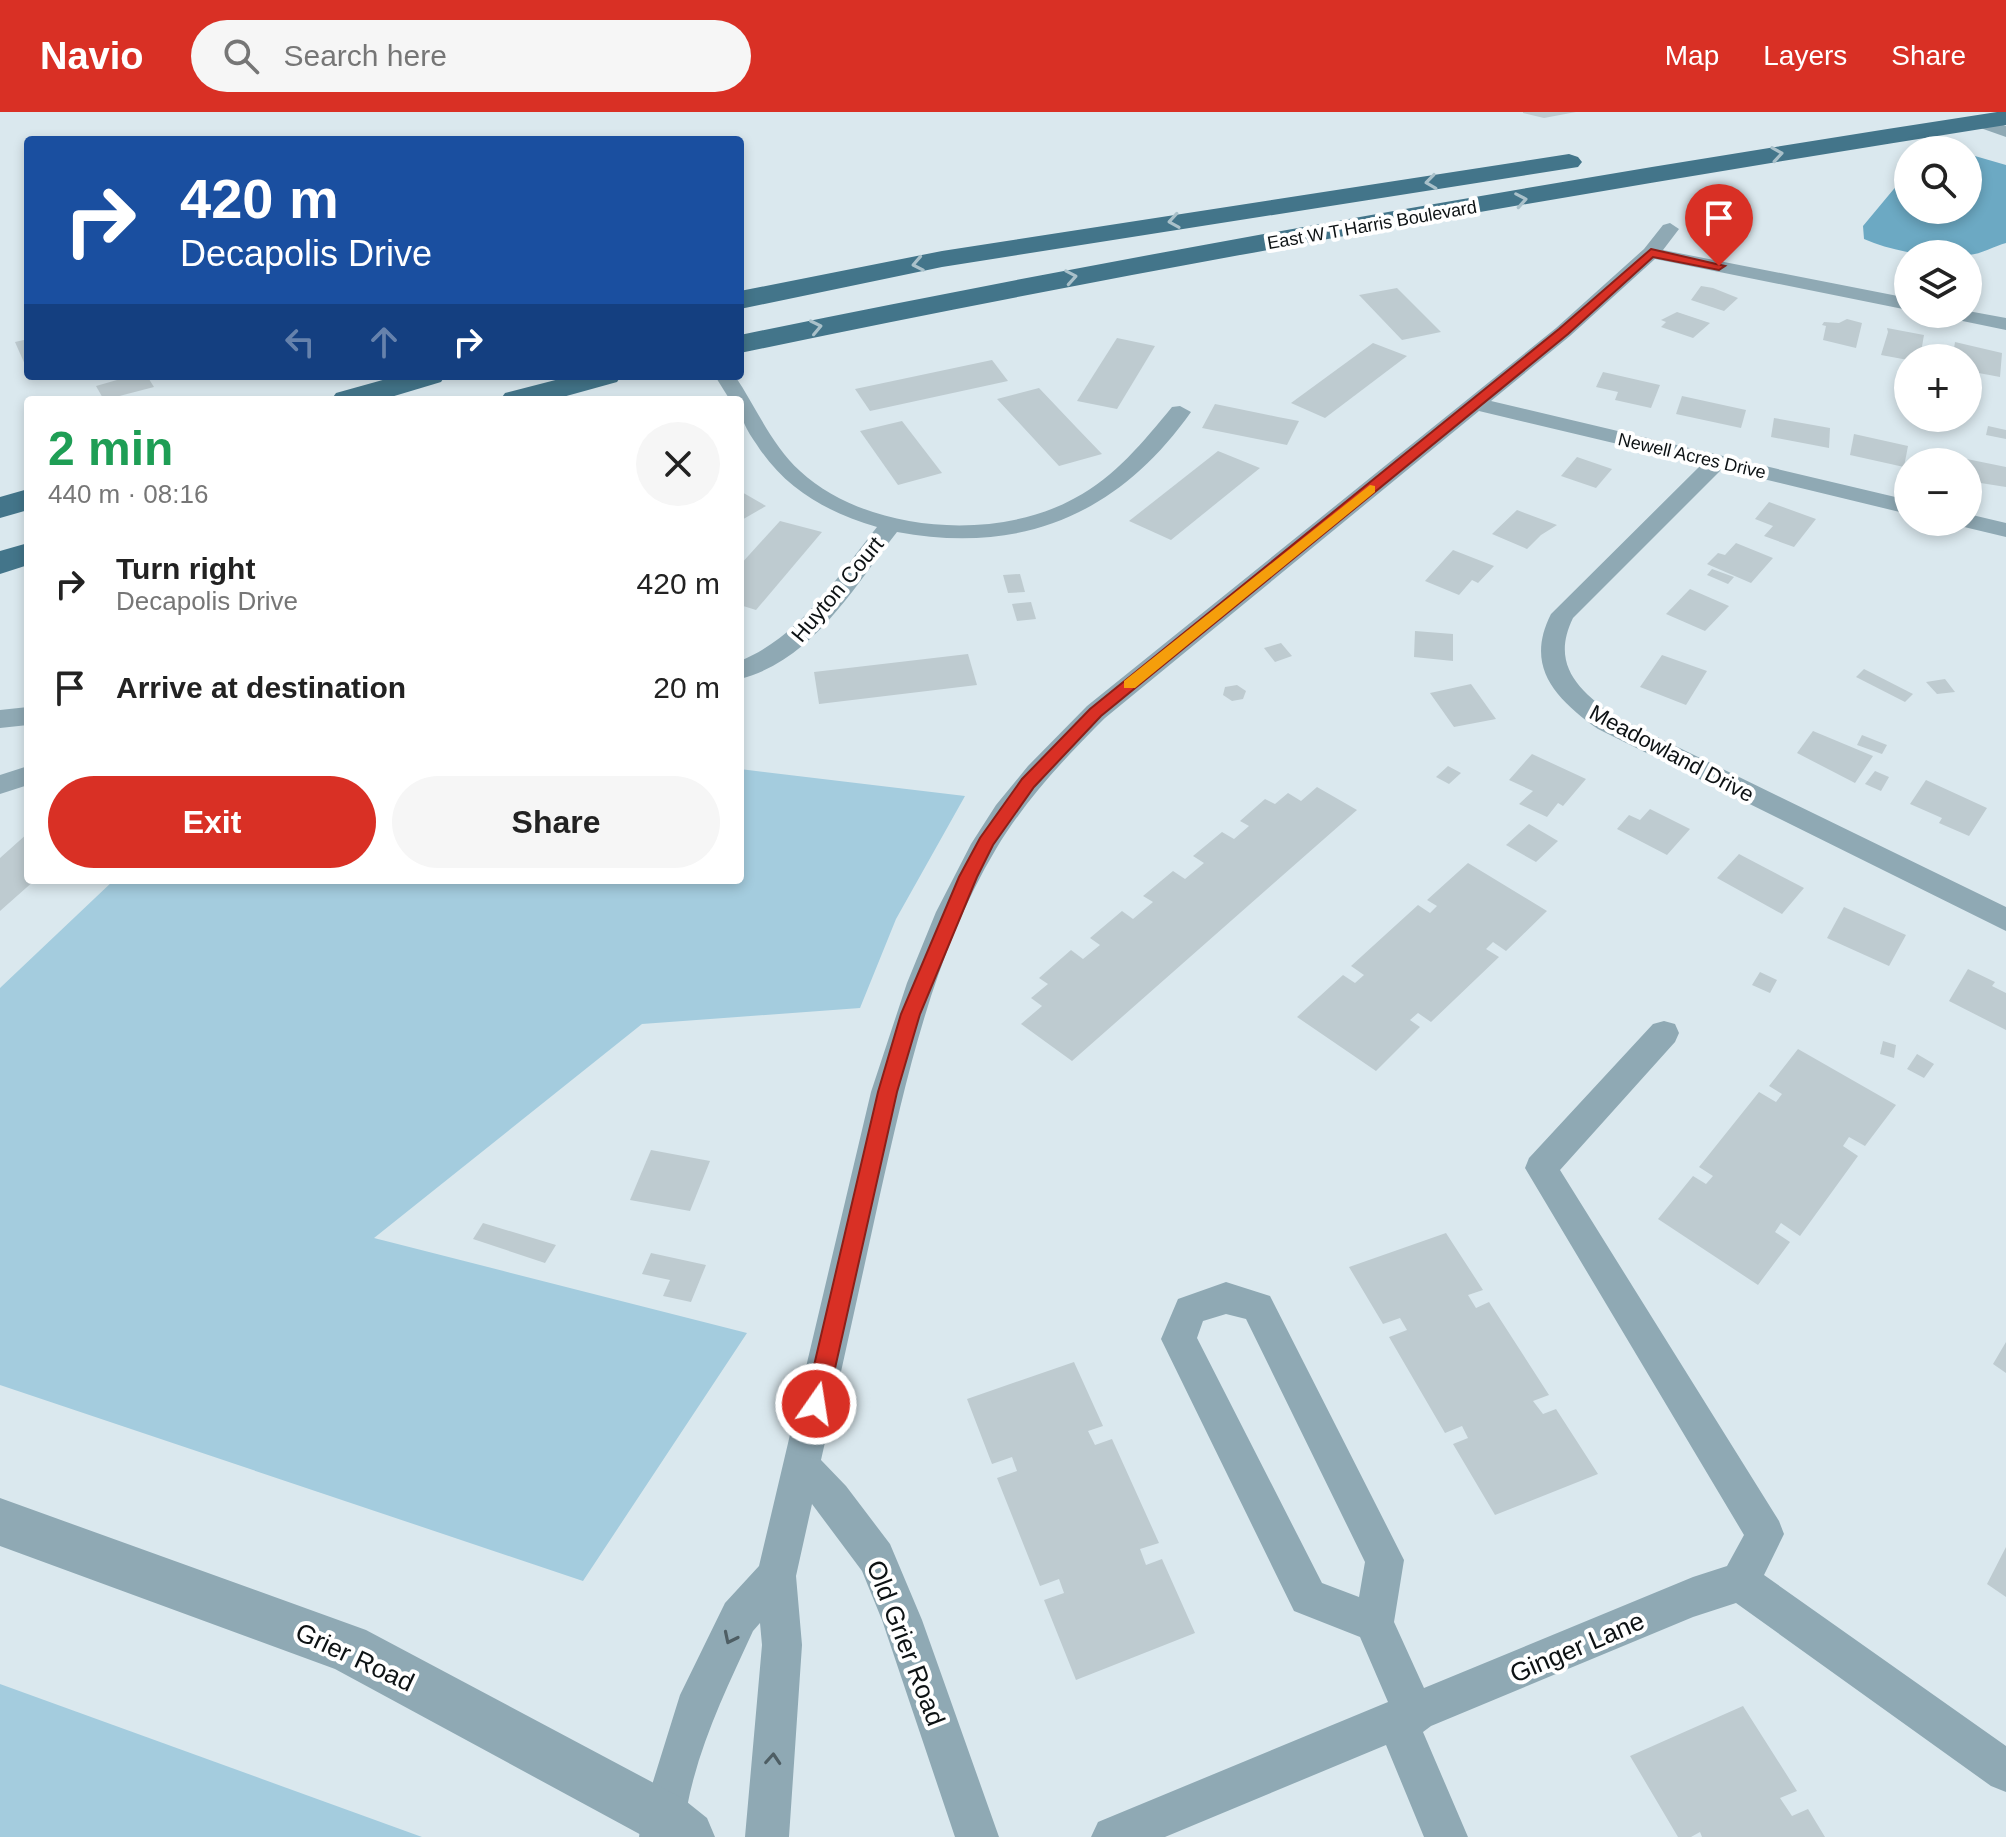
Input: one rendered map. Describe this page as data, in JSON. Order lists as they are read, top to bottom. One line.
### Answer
{"streets":{"main road":["East W T Harris Boulevard"],"street":["Newell Acres Drive","Huyton Court","Meadowland Drive","Old Grier Road","Ginger Lane","Grier Road"]},"crossings":[["Newell Acres Drive","Meadowland Drive"]],"page":{"header":"Navio","search":"Search here","nav":["Map","Layers","Share"],"map_buttons":["+","−"],"turn":["420 m","Decapolis Drive"],"heading":["2 min","440 m · 08:16"],"list":[{"name":"Turn right","note":"Decapolis Drive","value":"420 m"},{"name":"Arrive at destination","value":"20 m"}],"buttons":["Exit","Share"]}}
